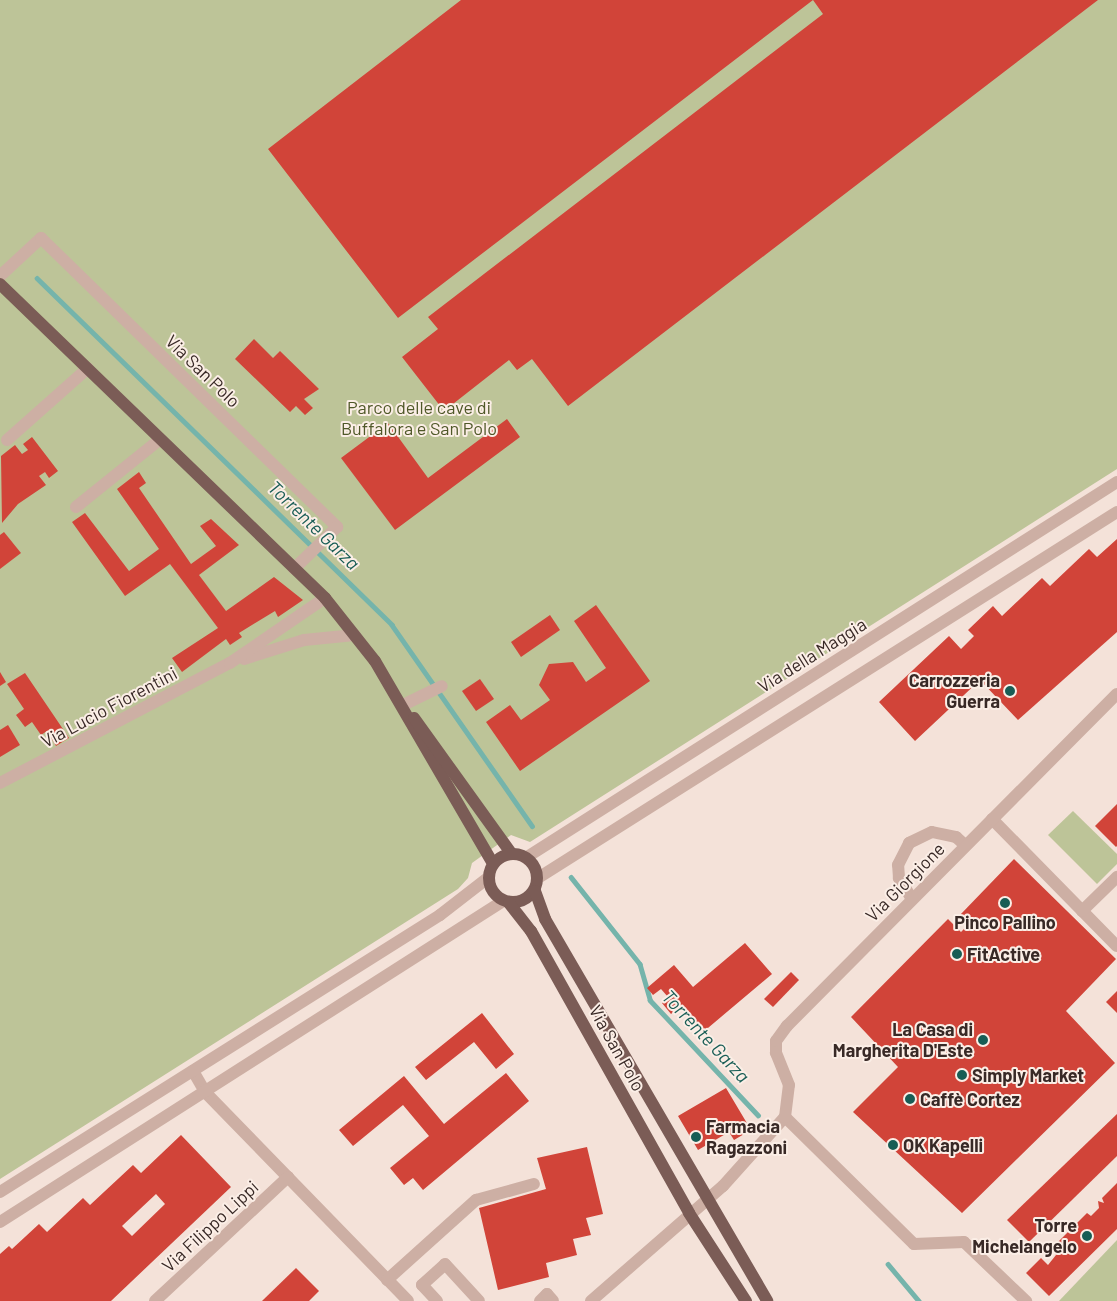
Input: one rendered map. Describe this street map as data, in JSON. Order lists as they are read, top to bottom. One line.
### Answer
{"streets":{"main road":["Via San Polo"],"street":["Via della Maggia","Via Lucio Fiorentini","Via Giorgione","Via Filippo Lippi"]},"crossings":[["Via San Polo","Via della Maggia"],["Via San Polo","Via Lucio Fiorentini"]],"water":["Torrente Garza"],"parks":["Parco delle cave di Buffalora e San Polo"],"places":["Carrozzeria Guerra","Pinco Pallino","FitActive","La Casa di Margherita D'Este","Simply Market","Caffè Cortez","Farmacia Ragazzoni","OK Kapelli","Torre Michelangelo"]}
